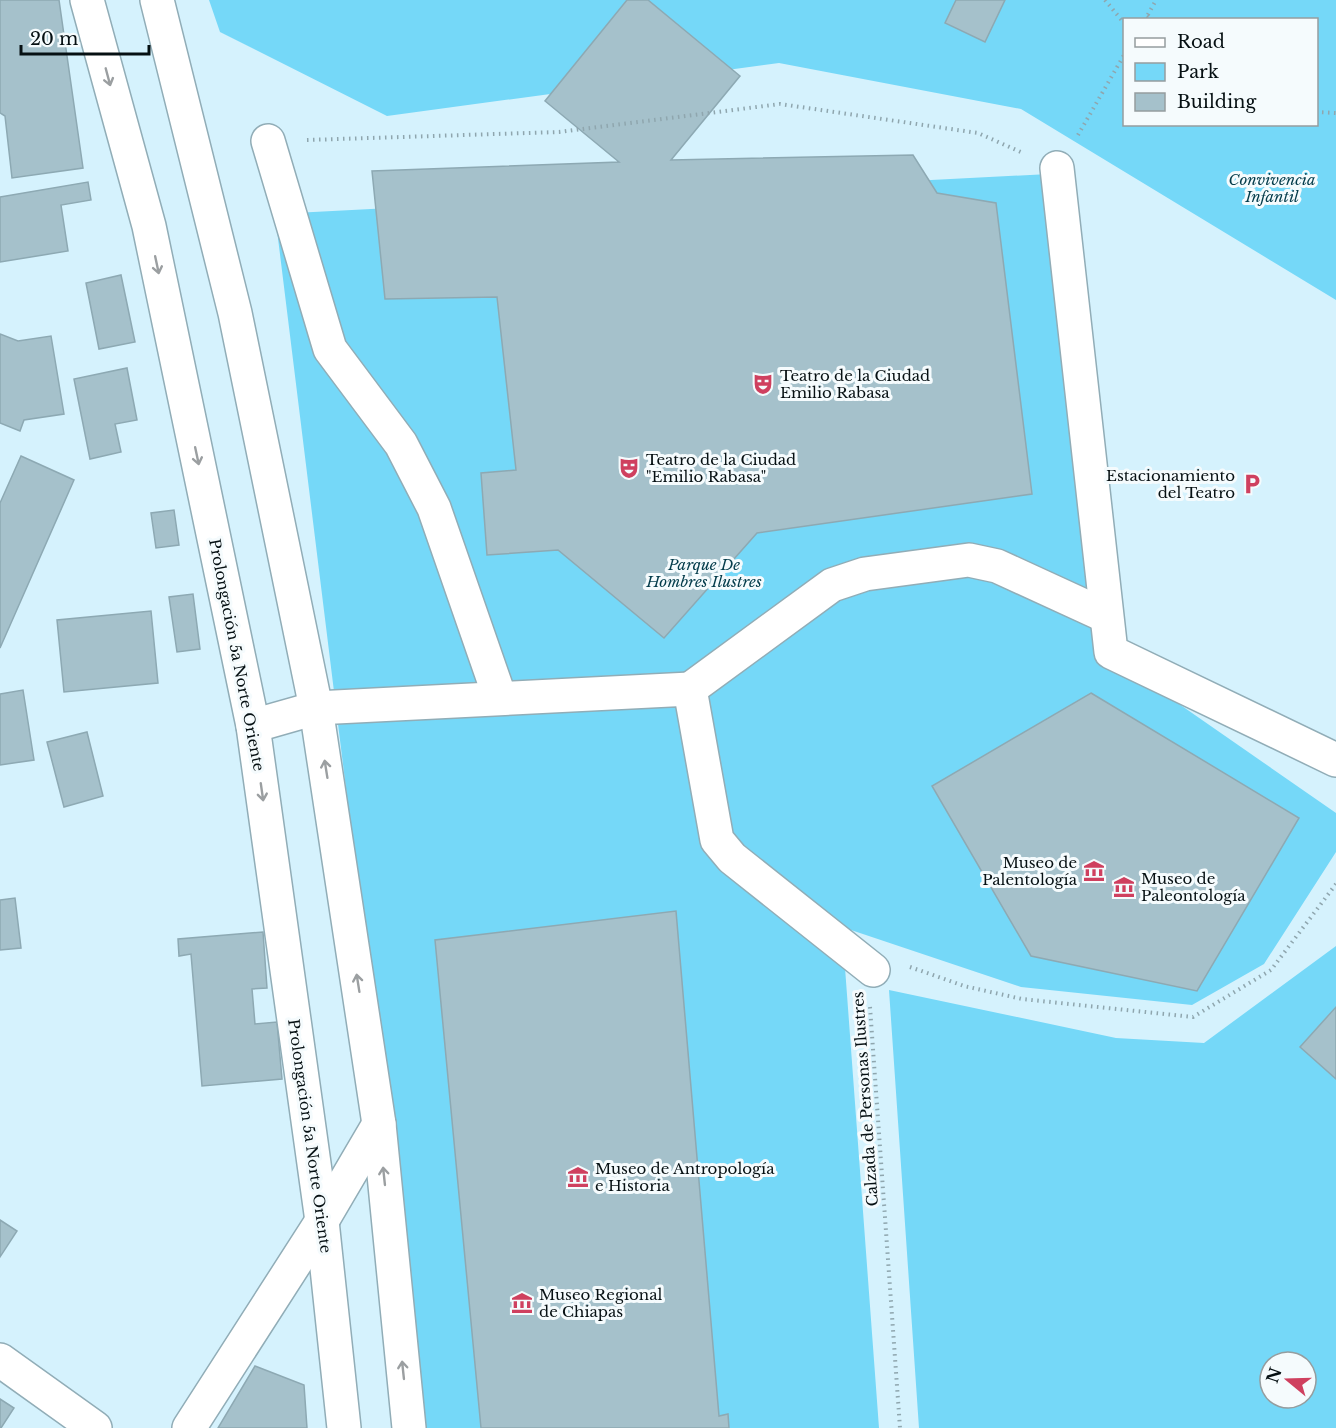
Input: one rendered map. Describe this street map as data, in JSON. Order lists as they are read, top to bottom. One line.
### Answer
{"streets":{"street":["Prolongación 5a Norte Oriente"],"path":["Calzada de Personas Ilustres"]},"parks":["Convivencia Infantil","Parque De Hombres Ilustres"],"places":{"theatre":["Teatro de la Ciudad Emilio Rabasa","Teatro de la Ciudad \"Emilio Rabasa\""],"parking":["Estacionamiento del Teatro"],"museum":["Museo de Palentología","Museo de Paleontología","Museo de Antropología e Historia","Museo Regional de Chiapas"]},"legend":["Road","Park","Building"],"scale_bar":"20 m","north":"left"}
